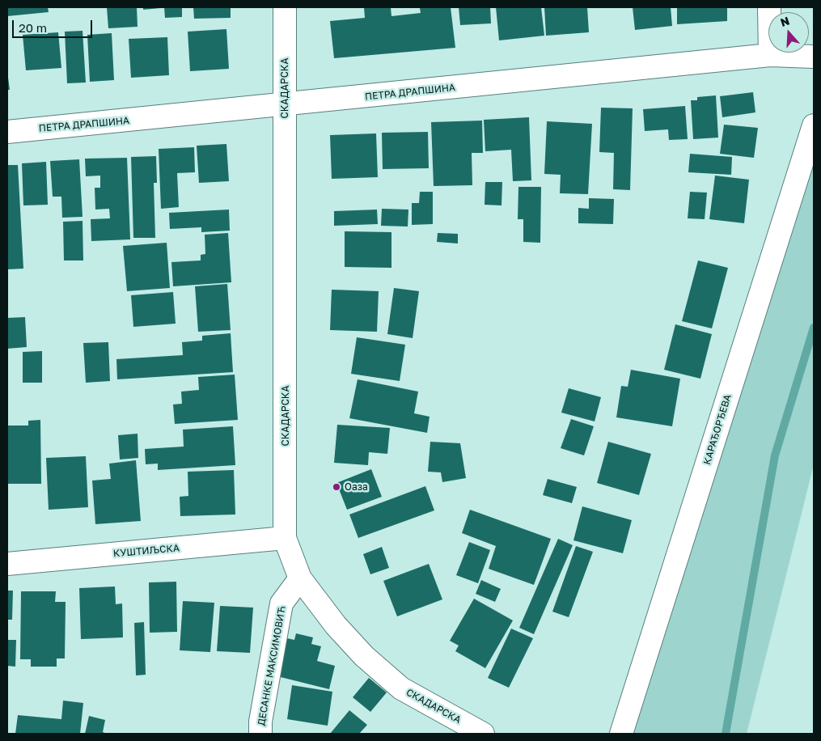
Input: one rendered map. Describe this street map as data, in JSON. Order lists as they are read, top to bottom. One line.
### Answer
{"streets":{"street":["СКАДАРСКА","ПЕТРА ДРАПШИНА","КАРАЂОРЂЕВА","КУШТИЉСКА","ДЕСАНКЕ МАКСИМОВИЋ"]},"crossings":[["СКАДАРСКА","ПЕТРА ДРАПШИНА"],["СКАДАРСКА","КУШТИЉСКА"],["СКАДАРСКА","ДЕСАНКЕ МАКСИМОВИЋ"]],"places":["Оаза"],"scale_bar":"20 m","north":"top"}
